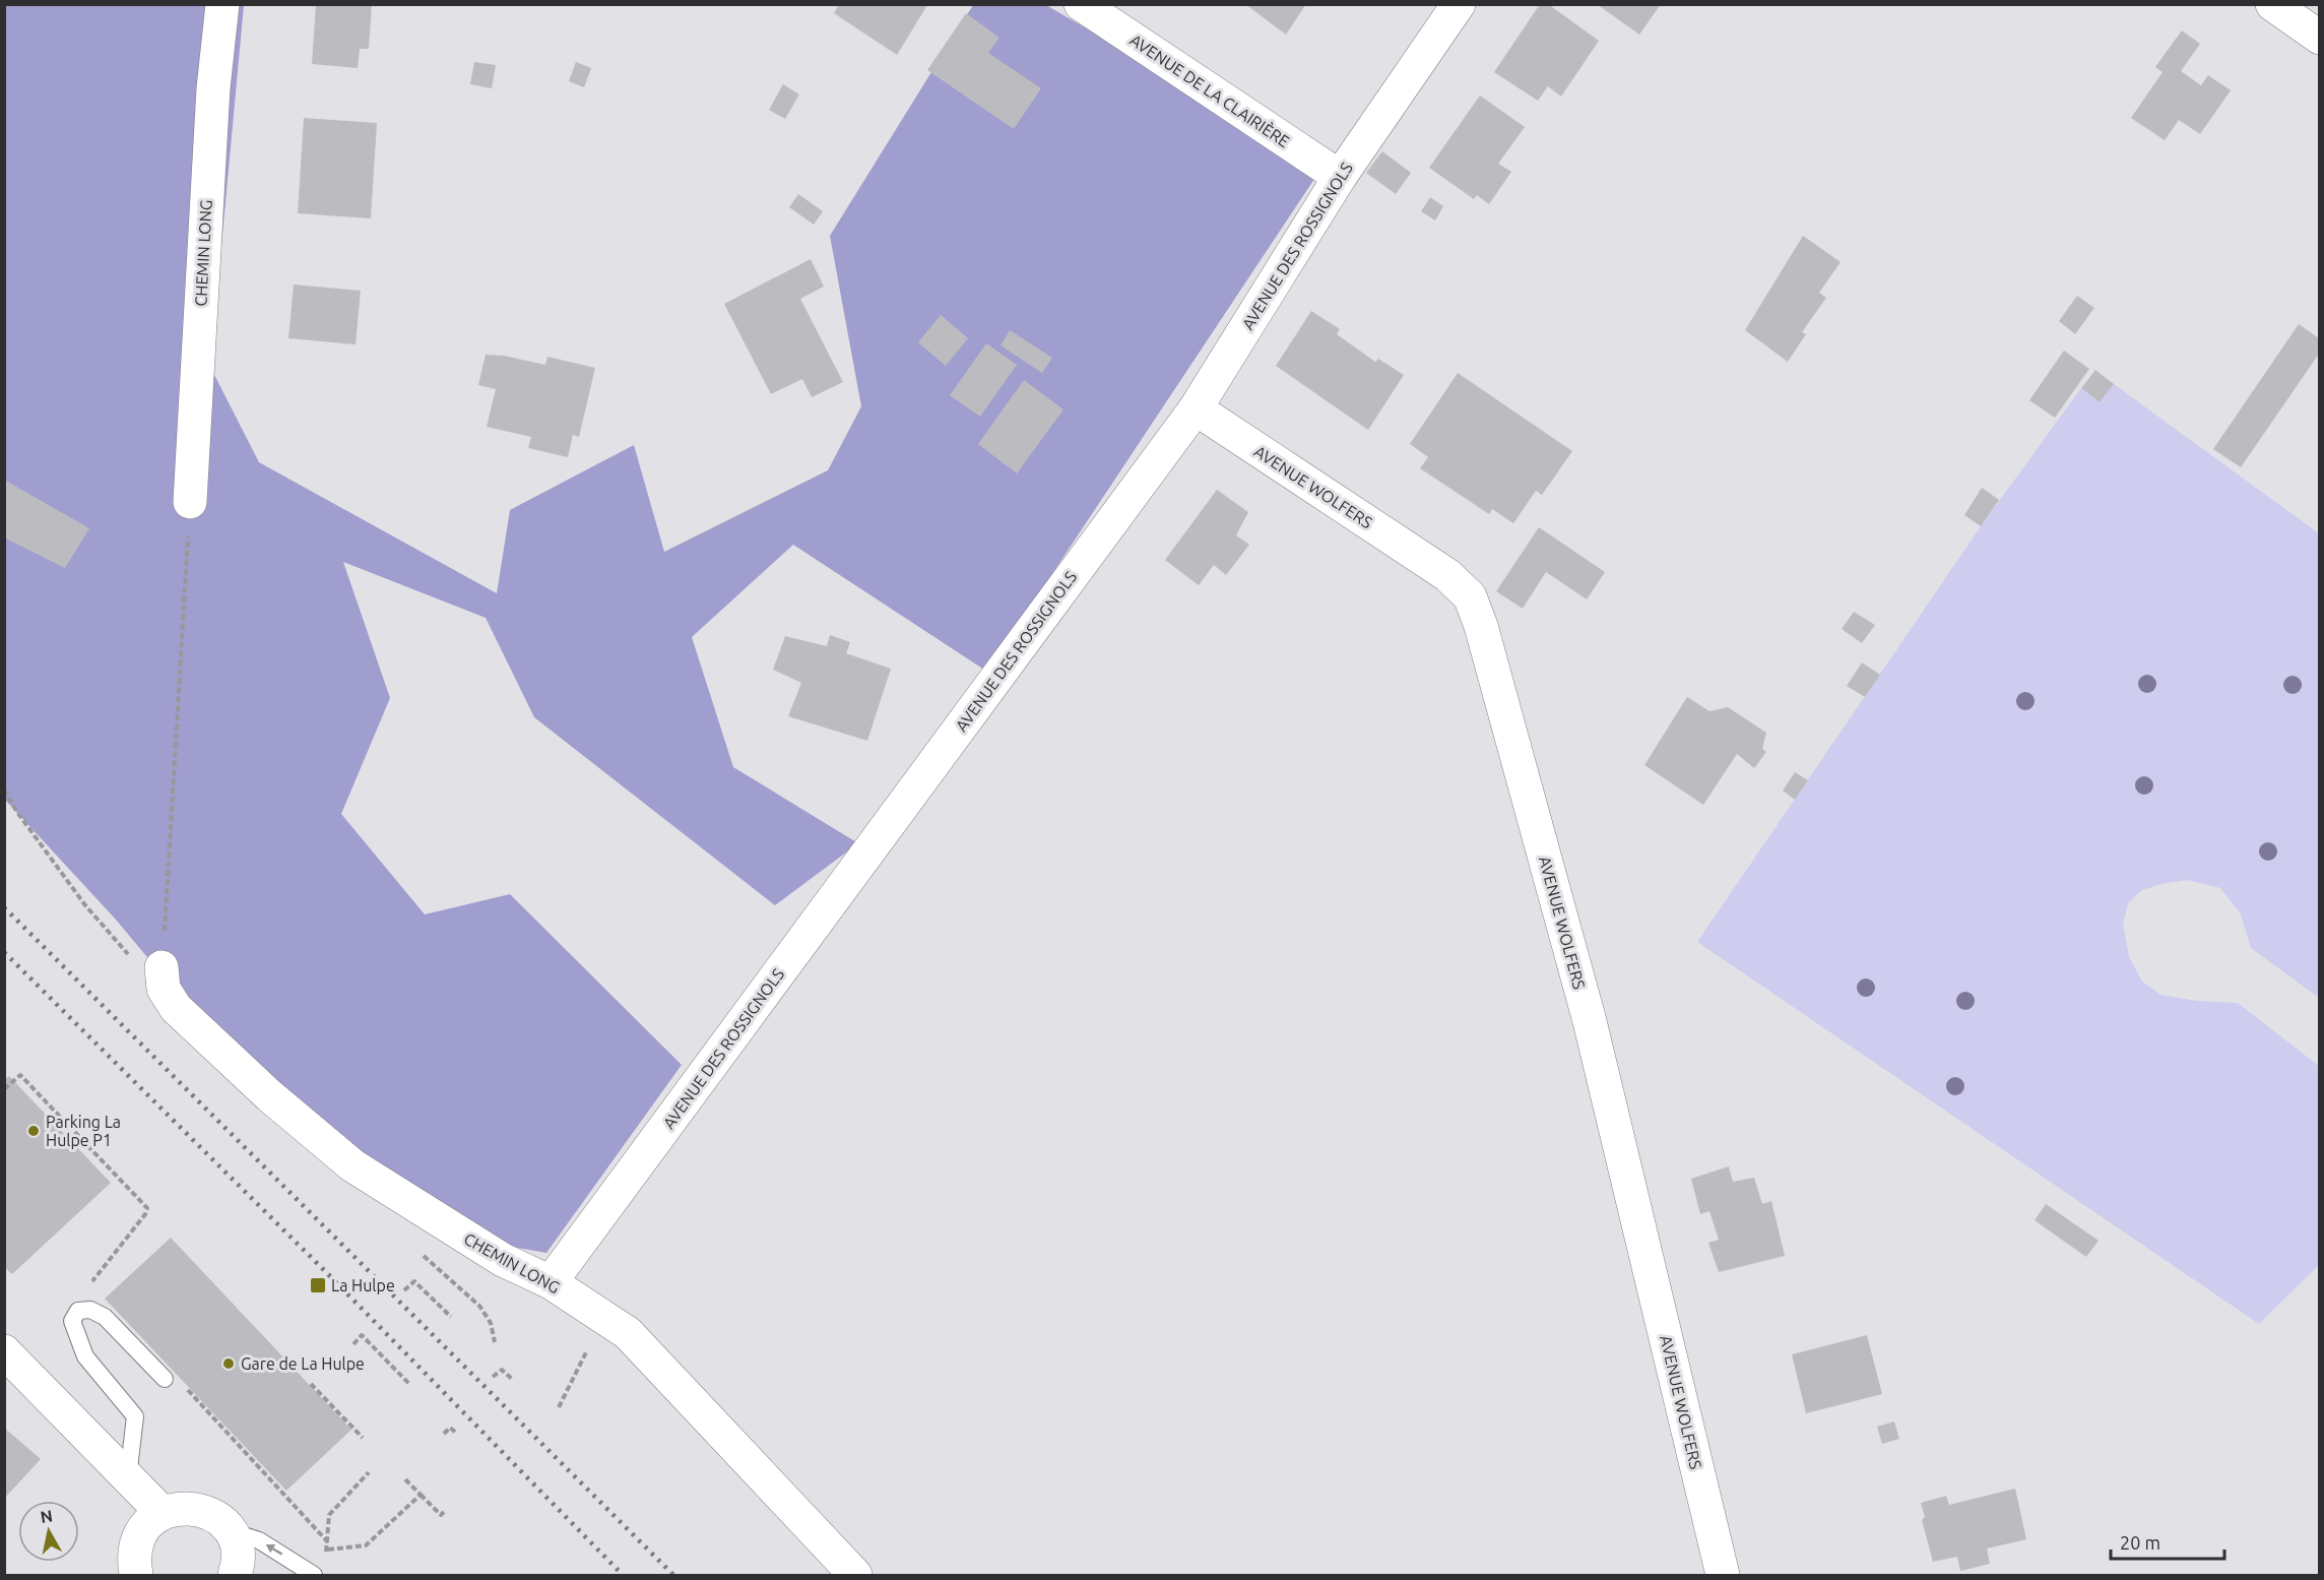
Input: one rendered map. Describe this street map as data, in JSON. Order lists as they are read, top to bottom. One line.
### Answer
{"streets":{"street":["AVENUE DE LA CLAIRIÈRE","AVENUE DES ROSSIGNOLS","CHEMIN LONG","AVENUE WOLFERS"]},"crossings":[["AVENUE DE LA CLAIRIÈRE","AVENUE DES ROSSIGNOLS"],["AVENUE DES ROSSIGNOLS","CHEMIN LONG"],["AVENUE DES ROSSIGNOLS","AVENUE WOLFERS"]],"places":{"other":["Parking La Hulpe P1","Gare de La Hulpe"],"transit":["La Hulpe"]},"scale_bar":"20 m","north":"top"}
